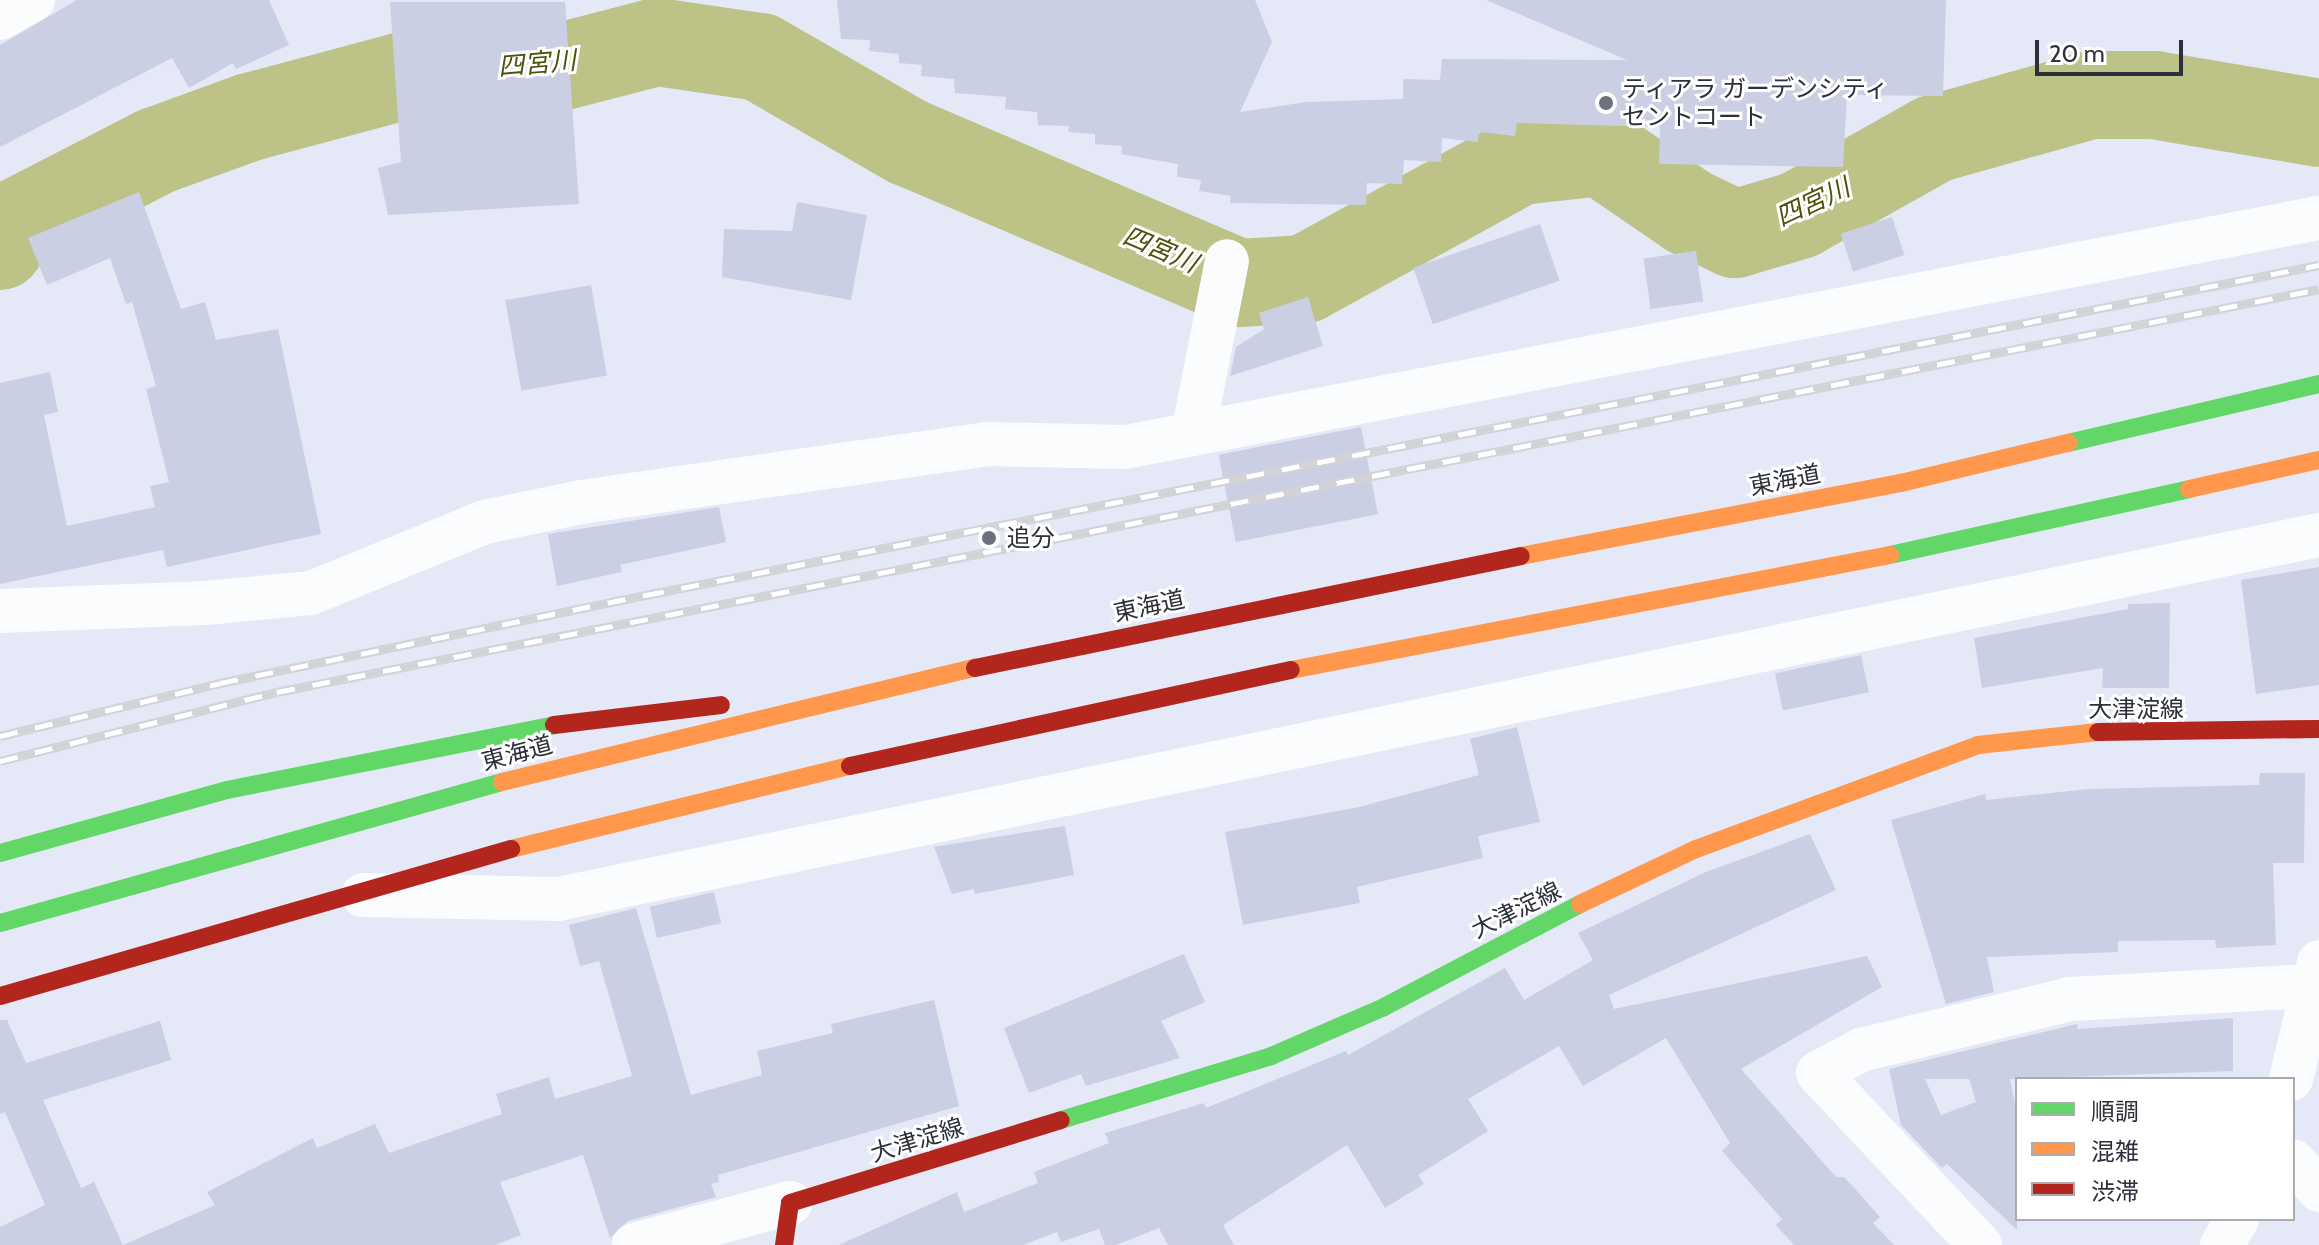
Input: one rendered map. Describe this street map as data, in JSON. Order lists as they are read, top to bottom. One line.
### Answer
{"streets":{"main road":["東海道","大津淀線"]},"water":["四宮川"],"places":["ティアラ ガーデンシティ セントコート","追分"],"legend":["順調","混雑","渋滞"],"scale_bar":"20 m"}
